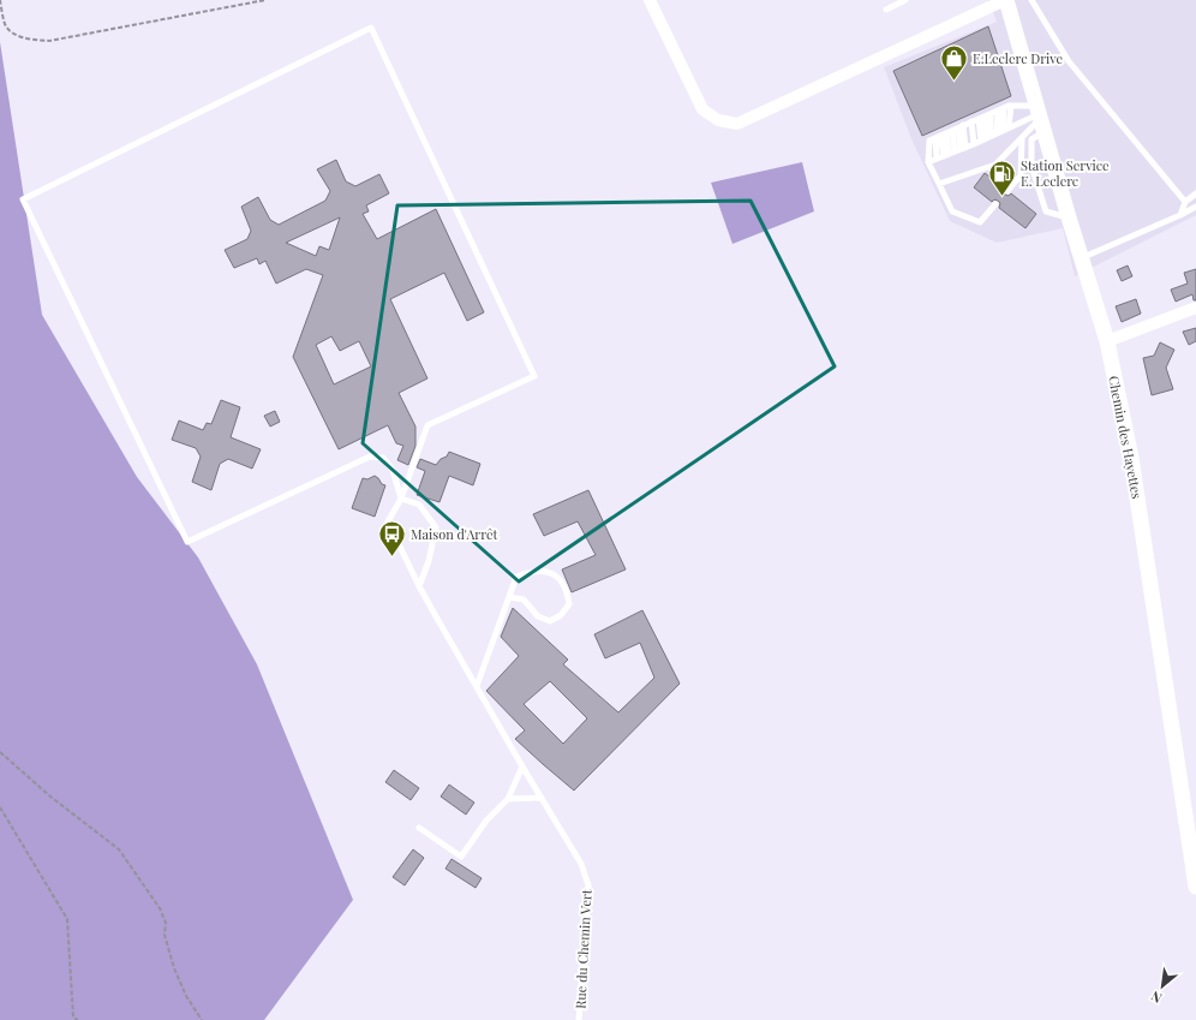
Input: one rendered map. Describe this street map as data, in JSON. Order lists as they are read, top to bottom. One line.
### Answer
{"streets":{"street":["Chemin des Hayettes"],"lane":["Rue du Chemin Vert"]},"places":{"shop":["E.Leclerc Drive"],"fuel station":["Station Service E. Leclerc"],"bus stop":["Maison d'Arrêt"]},"north":"bottom left"}
